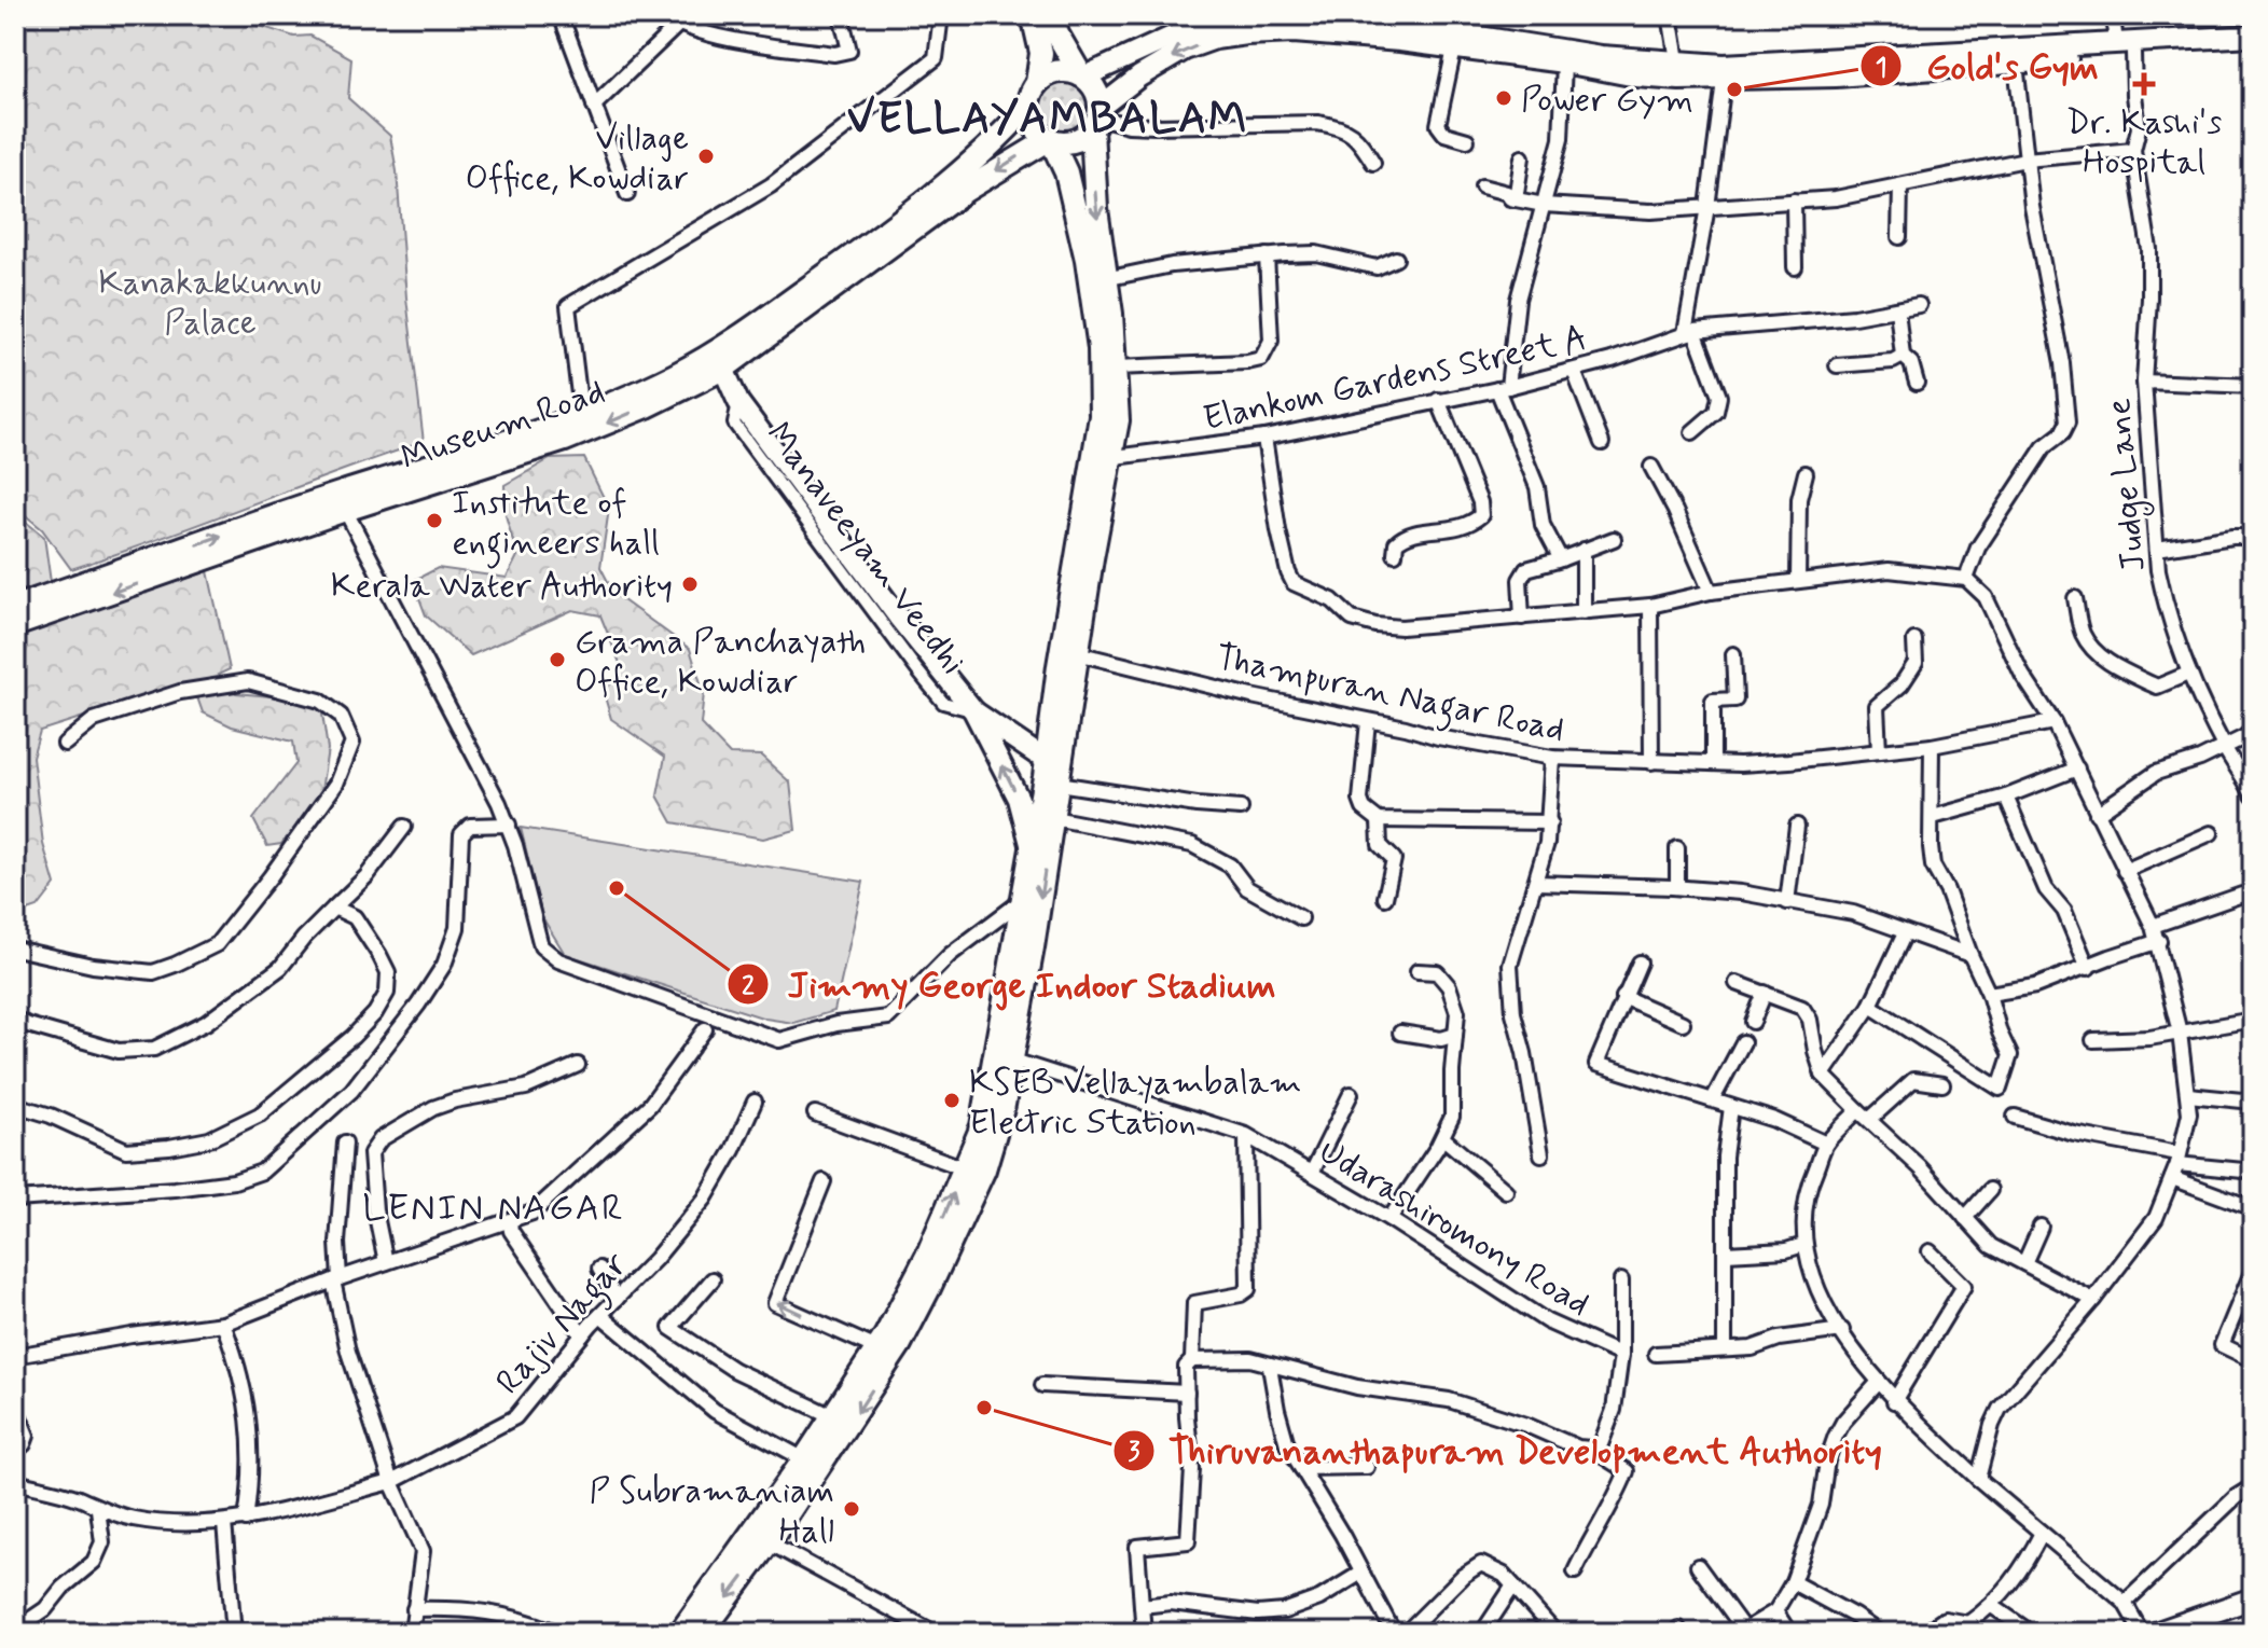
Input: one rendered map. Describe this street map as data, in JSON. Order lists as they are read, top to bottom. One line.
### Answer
{"streets":{"main road":["Museum Road","Manaveeyam Veedhi"],"street":["Elankom Gardens Street A","Judge Lane","Thampuran Nagar Road","Udarashiromony Road","Rajiv Nagar"]},"crossings":[["Museum Road","Manaveeyam Veedhi"]],"districts":["VELLAYAMBALAM","LENIN NAGAR"],"parks":["Kanakakkunnu Palace"],"places":{"health":["Dr. Kashi's Hospital"],"other":["Gold's Gym","Power Gym","Village Office, Kowdiar","Institute of engineers hall","Kerala Water Authority","Grama Panchayath Office, Kowdiar","Jimmy George Indoor Stadium","KSEB Vellayambalam Electric Station","Thiruvananthapuram Development Authority","P Subramaniam Hall"]}}
